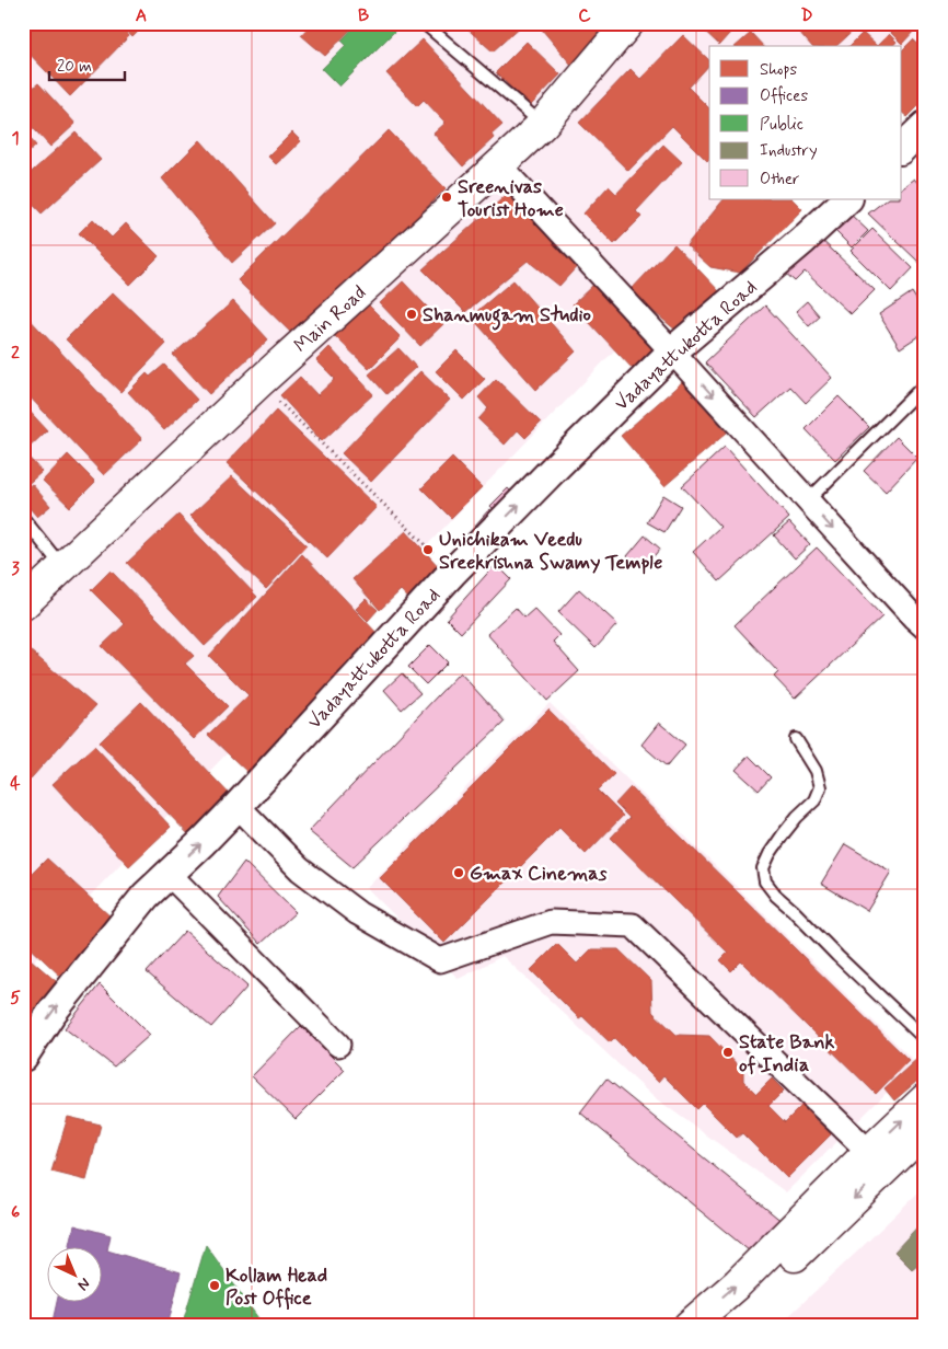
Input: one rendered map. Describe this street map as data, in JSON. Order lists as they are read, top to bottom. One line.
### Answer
{"streets":{"main road":["Main Road"],"street":["Vadayattukotta Road"]},"one_way":["Vadayattukotta Road"],"places":["Sreenivas Tourist Home","Shanmugam Studio","Unichikam Veedu Sreekrishna Swamy Temple","Gmax Cinemas","State Bank of India","Kollam Head Post Office"],"legend":["Shops","Offices","Public","Industry","Other"],"scale_bar":"20 m","north":"bottom right","grid":{"columns":["A","B","C","D"],"rows":["1","2","3","4","5","6"]}}
